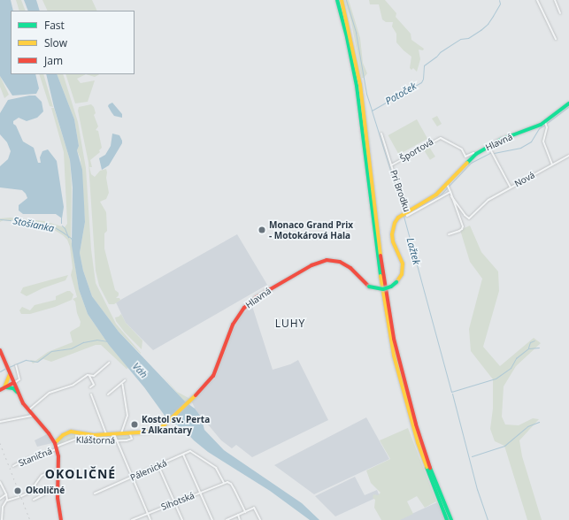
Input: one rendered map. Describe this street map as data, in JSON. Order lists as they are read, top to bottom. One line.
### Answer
{"streets":{"main road":["Hlavná","Kláštorná"],"street":["Športová","Nová","Pri Brodku","Staničná","Pálenická","Sihotská"]},"crossings":[["Hlavná","Športová"],["Hlavná","Pri Brodku"],["Hlavná","Kláštorná"],["Športová","Pri Brodku"],["Kláštorná","Staničná"]],"districts":["LUHY","OKOLIČNÉ"],"water":["Potoček","Stošianka","Lažtek","Váh"],"places":["Monaco Grand Prix - Motokárová Hala","Kostol sv. Perta z Alkantary","Okoličné"],"legend":["Fast","Slow","Jam"]}
